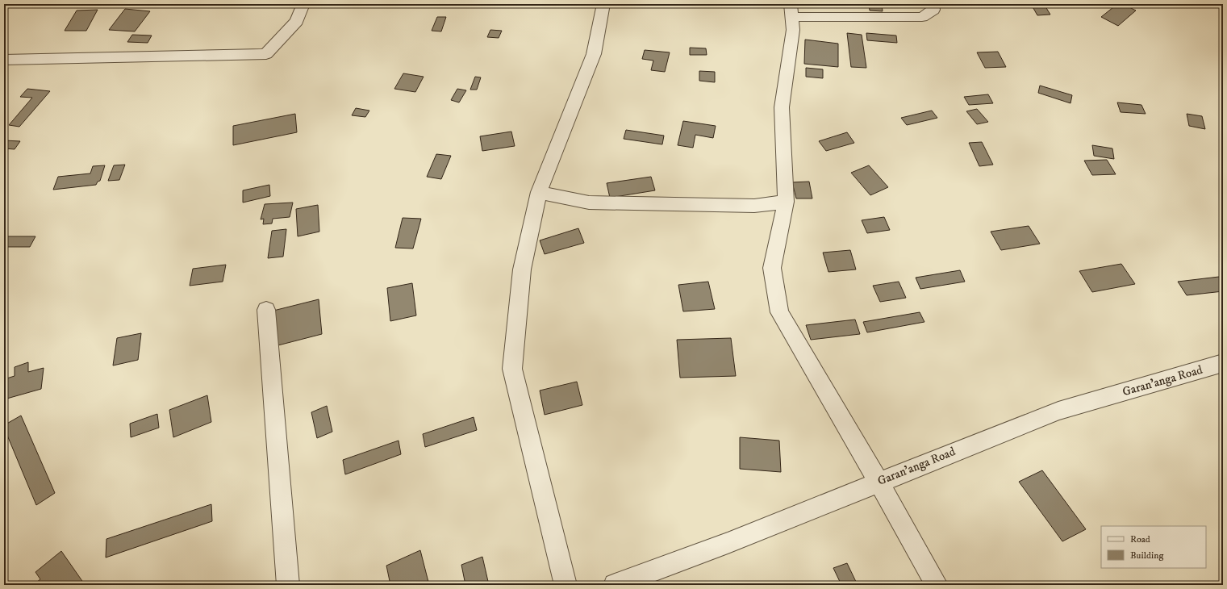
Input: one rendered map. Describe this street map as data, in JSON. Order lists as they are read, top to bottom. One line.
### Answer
{"streets":{"street":["Garan'anga Road"]},"legend":["Road","Building"]}
